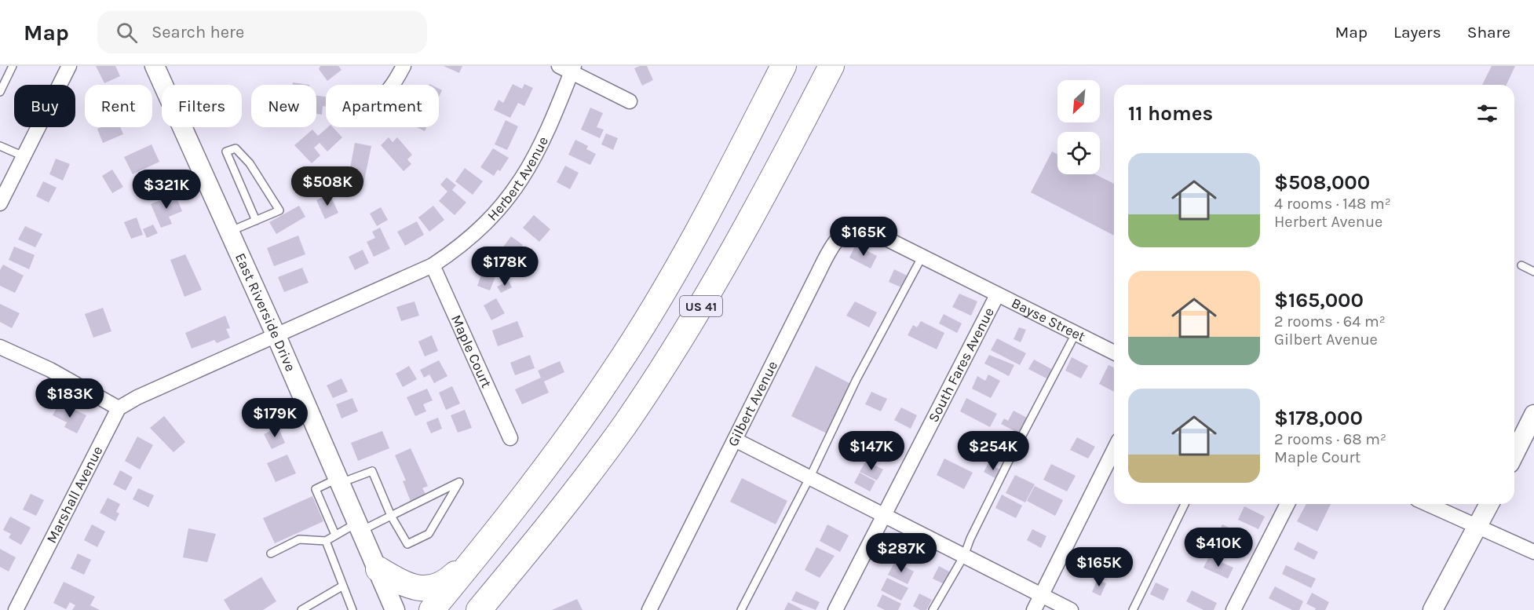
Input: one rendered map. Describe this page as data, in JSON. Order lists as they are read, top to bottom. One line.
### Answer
{"streets":{"highway":["US 41"],"street":["Herbert Avenue","East Riverside Drive","Bayse Street","Maple Court","South Fares Avenue","Gilbert Avenue","Marshall Avenue"]},"crossings":[["Herbert Avenue","East Riverside Drive"],["Herbert Avenue","Maple Court"],["Bayse Street","South Fares Avenue"],["Bayse Street","Gilbert Avenue"]],"north":"bottom left","page":{"header":"Map","search":"Search here","nav":["Map","Layers","Share"],"chip":["Buy","Rent","Filters","New","Apartment"],"heading":"11 homes","list":[{"name":"$508,000","note":"4 rooms · 148 m² · Herbert Avenue"},{"name":"$165,000","note":"2 rooms · 64 m² · Gilbert Avenue"},{"name":"$178,000","note":"2 rooms · 68 m² · Maple Court"}],"price":["$508K","$321K","$165K","$178K","$183K","$179K","$147K","$254K","$410K","$287K","$165K"]}}
